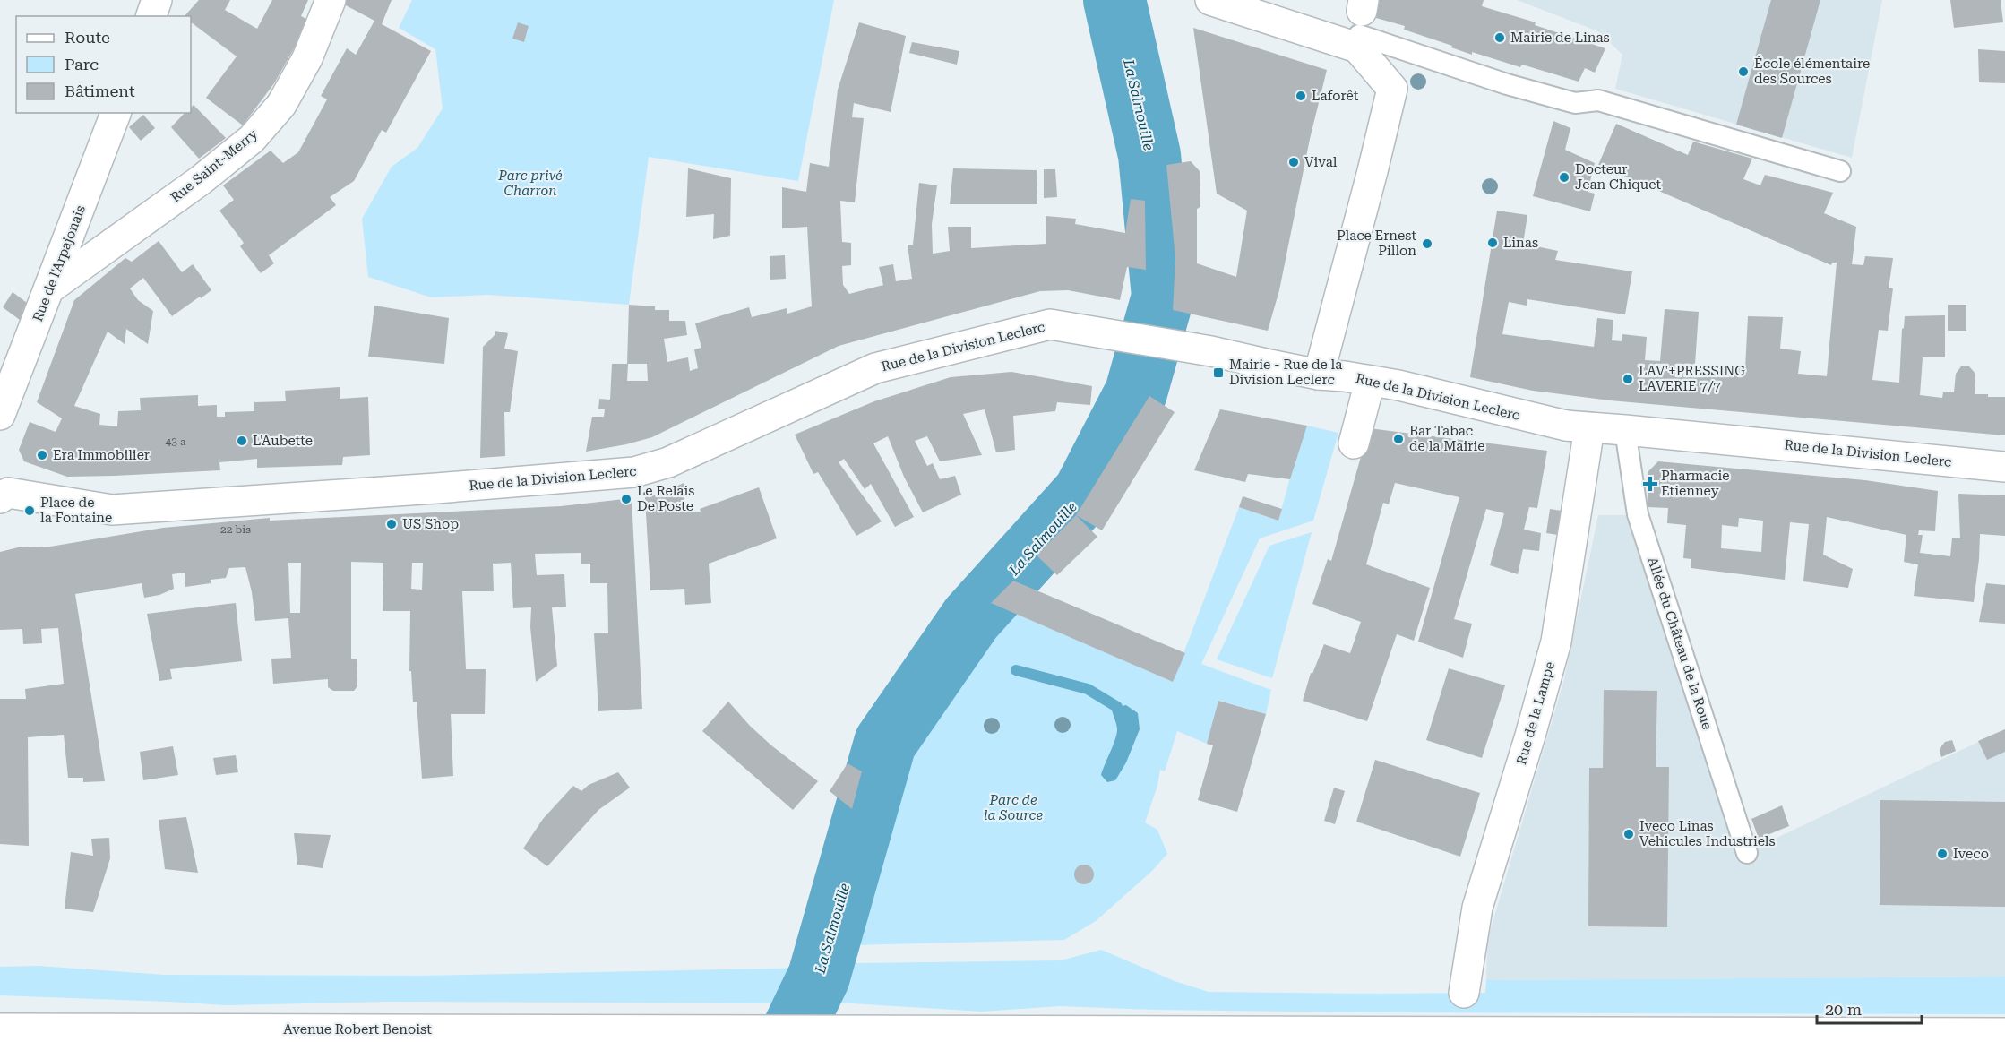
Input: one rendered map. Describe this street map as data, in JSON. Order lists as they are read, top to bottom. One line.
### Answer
{"streets":{"street":["Rue Saint-Merry","Rue de l'Arpajonais","Rue de la Division Leclerc","Rue de la Lampe","Avenue Robert Benoist"],"lane":["Allée du Château de la Roue"]},"crossings":[["Rue Saint-Merry","Rue de l'Arpajonais"],["Rue de la Division Leclerc","Allée du Château de la Roue"],["Rue de la Division Leclerc","Rue de la Lampe"]],"water":["La Salmouille"],"parks":["Parc privé Charron","Parc de la Source"],"places":{"other":["Mairie de Linas","École élémentaire des Sources","Laforêt","Vival","Docteur Jean Chiquet","Linas","Place Ernest Pillon","LAV'+PRESSING LAVERIE 7/7","Bar Tabac de la Mairie","L'Aubette","Era Immobilier","Le Relais De Poste","Place de la Fontaine","US Shop","Iveco Linas Vehicules Industriels","Iveco"],"transit":["Mairie - Rue de la Division Leclerc"],"health":["Pharmacie Etienney"]},"house_numbers":["43 a","22 bis"],"legend":["Route","Parc","Bâtiment"],"scale_bar":"20 m"}
